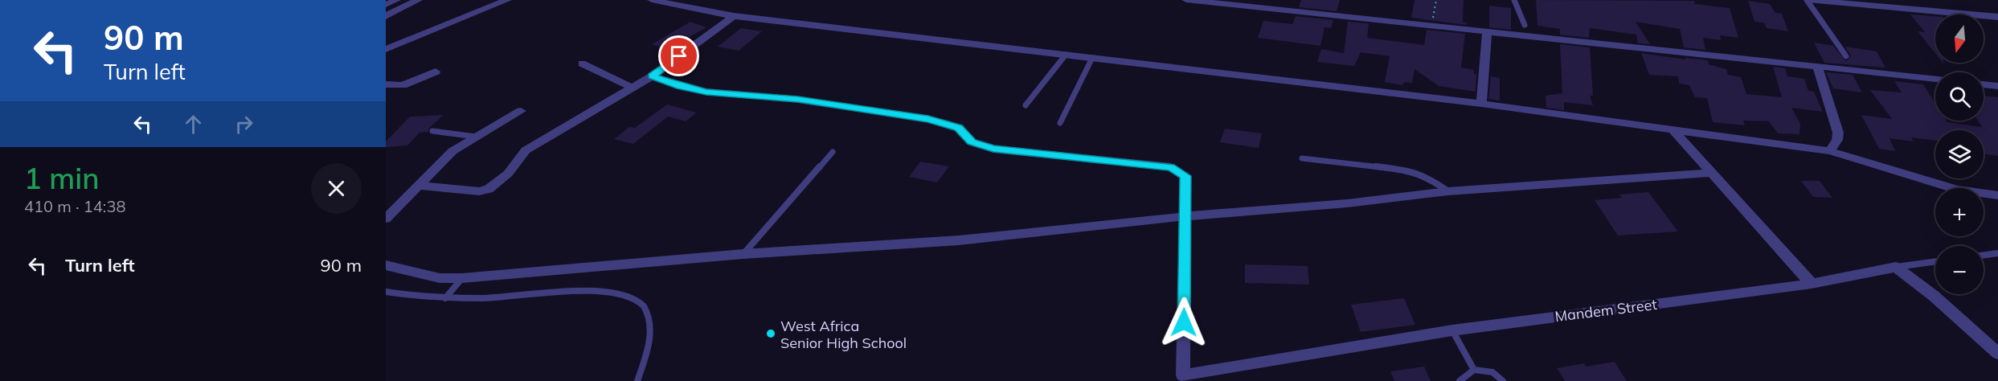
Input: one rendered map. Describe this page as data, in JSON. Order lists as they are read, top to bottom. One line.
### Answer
{"streets":{"street":["Mandem Street"]},"places":["West Africa Senior High School"],"north":"bottom","page":{"turn":["90 m","Turn left"],"map_buttons":["+","−"],"heading":["1 min","410 m · 14:38"],"list":[{"name":"Turn left","value":"90 m"}]}}
